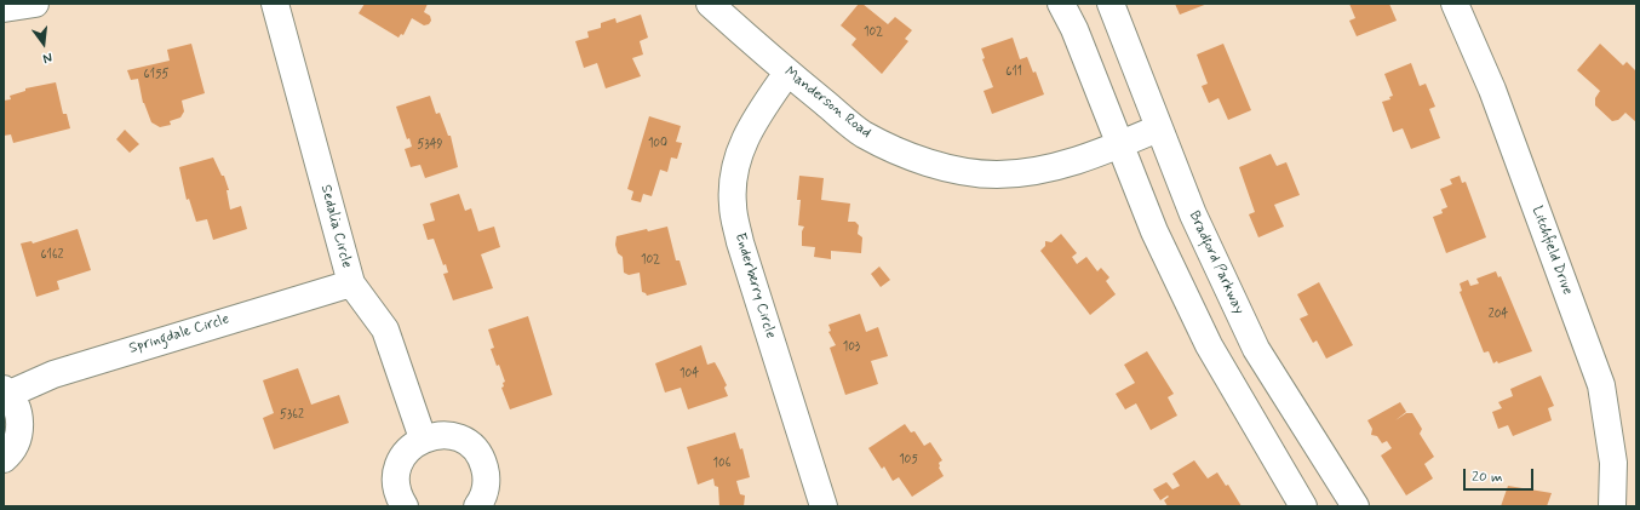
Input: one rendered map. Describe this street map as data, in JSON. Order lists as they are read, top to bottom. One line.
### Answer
{"streets":{"street":["Manderson Road","Sedalia Circle","Litchfield Drive","Bradford Parkway","Enderberry Circle","Springdale Circle"]},"crossings":[["Manderson Road","Bradford Parkway"],["Manderson Road","Enderberry Circle"],["Sedalia Circle","Springdale Circle"]],"house_numbers":["102","611","6155","100","5349","6162","102","204","103","104","5362","105","106"],"scale_bar":"20 m","north":"bottom"}
